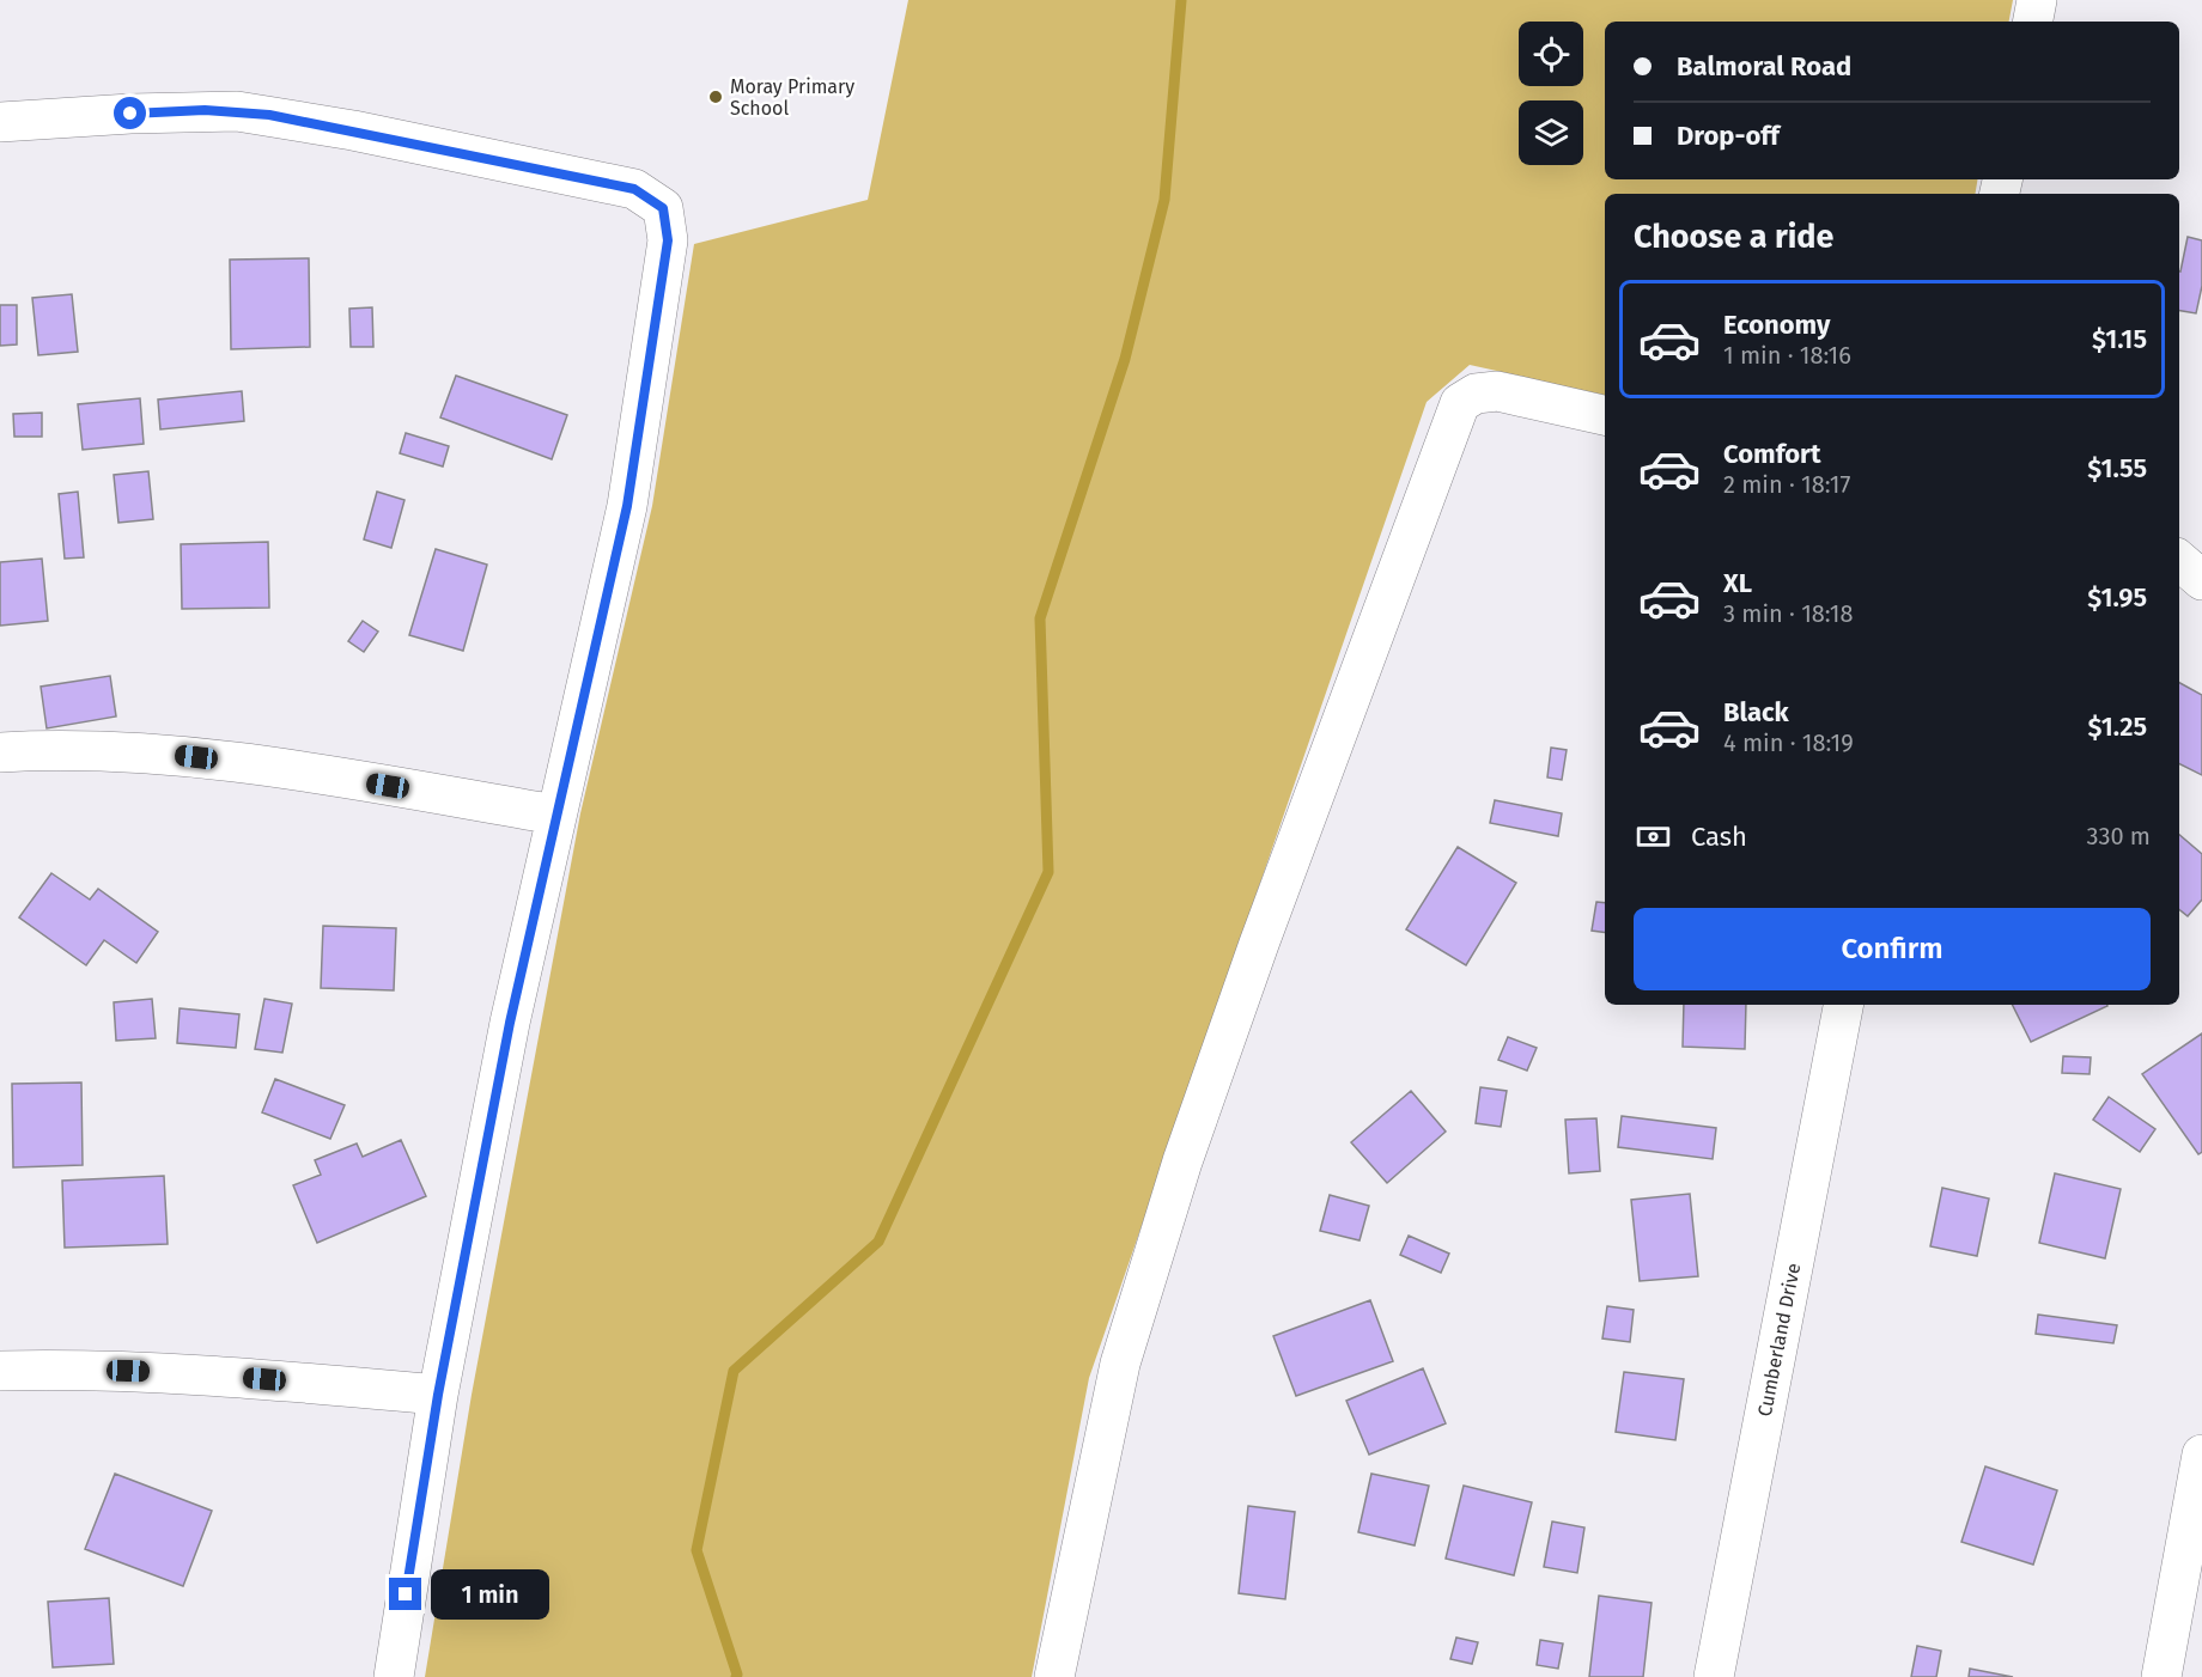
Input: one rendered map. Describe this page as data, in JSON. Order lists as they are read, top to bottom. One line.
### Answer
{"streets":{"street":["Cumberland Drive"]},"places":["Moray Primary School"],"page":{"banner":["Balmoral Road","Drop-off"],"heading":"Choose a ride","list":[{"name":"Economy","note":"1 min · 18:16","value":"$1.15"},{"name":"Comfort","note":"2 min · 18:17","value":"$1.55"},{"name":"XL","note":"3 min · 18:18","value":"$1.95"},{"name":"Black","note":"4 min · 18:19","value":"$1.25"}],"pay":["Cash","330 m"],"buttons":"Confirm","bubble":"1 min"}}
